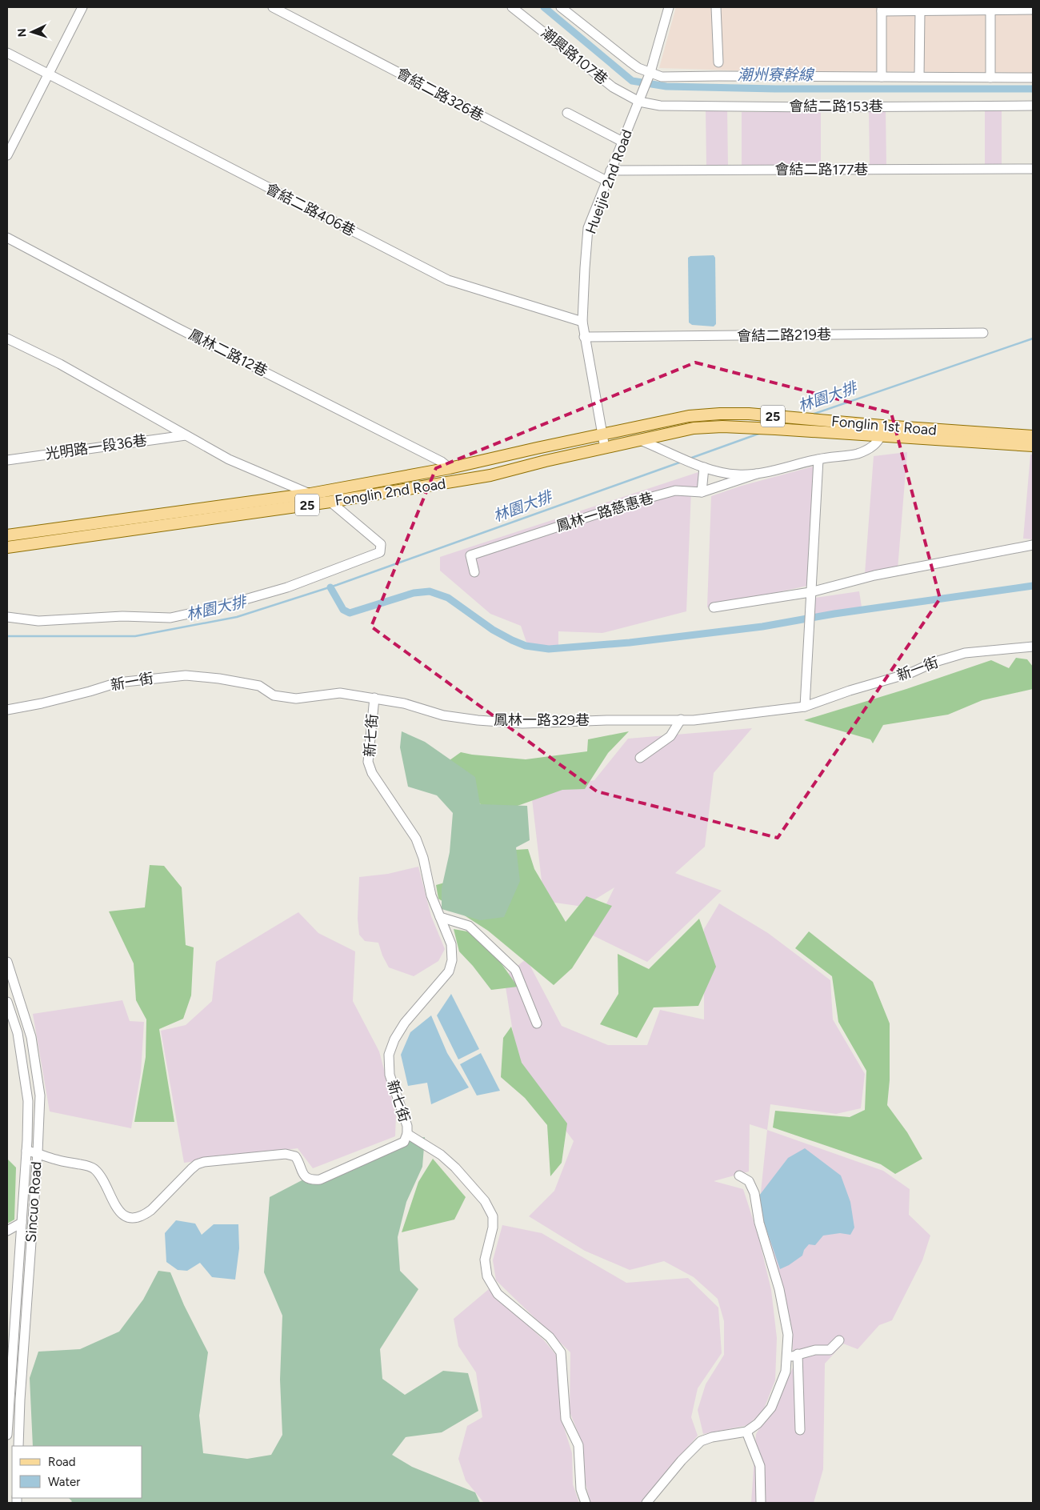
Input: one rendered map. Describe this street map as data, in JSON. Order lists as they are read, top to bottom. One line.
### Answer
{"streets":{"main road":["25","Fonglin 1st Road","Fonglin 2nd Road"],"street":["潮興路107巷","會結二路326巷","會結二路153巷","會結二路177巷","Hueijie 2nd Road","會結二路406巷","會結二路219巷","鳳林二路12巷","光明路一段36巷","鳳林一路慈惠巷","新一街","鳳林一路329巷","新七街","Sincuo Road"]},"crossings":[["潮興路107巷","會結二路153巷"],["潮興路107巷","Hueijie 2nd Road"],["會結二路326巷","Hueijie 2nd Road"],["會結二路153巷","Hueijie 2nd Road"],["會結二路177巷","Hueijie 2nd Road"],["Hueijie 2nd Road","會結二路406巷"],["Hueijie 2nd Road","會結二路219巷"],["Hueijie 2nd Road","25"],["Hueijie 2nd Road","Fonglin 1st Road"],["Hueijie 2nd Road","Fonglin 2nd Road"],["鳳林二路12巷","Fonglin 2nd Road"],["25","Fonglin 1st Road"],["25","Fonglin 2nd Road"],["Fonglin 1st Road","Fonglin 2nd Road"],["新一街","鳳林一路329巷"],["鳳林一路329巷","新七街"],["新七街","Sincuo Road"]],"water":["潮州寮幹線","林園大排"],"legend":["Road","Water"],"north":"left"}
